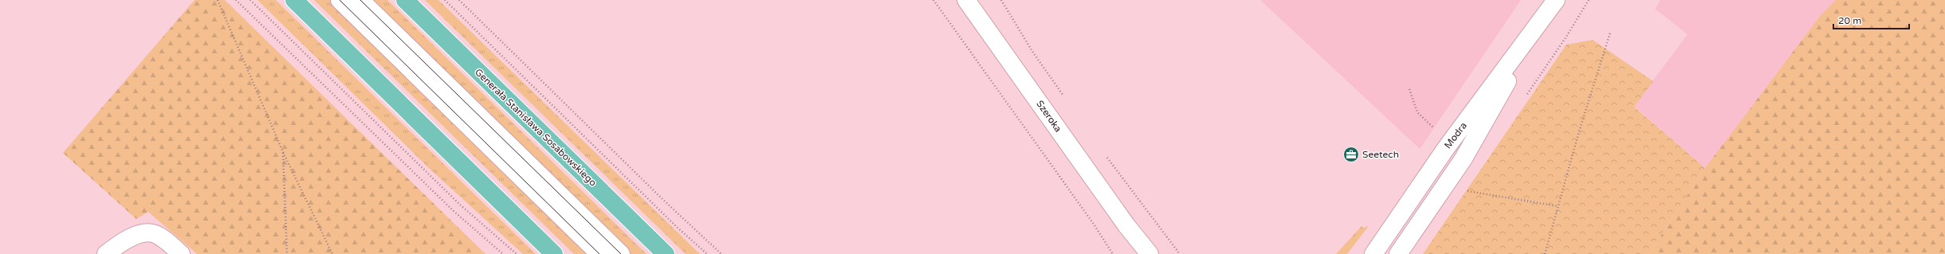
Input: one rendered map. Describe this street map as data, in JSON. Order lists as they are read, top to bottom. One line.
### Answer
{"streets":{"main road":["Generała Stanisława Sosabowskiego"],"street":["Szeroka","Modra"]},"places":{"office":["Seetech"]},"scale_bar":"20 m"}
